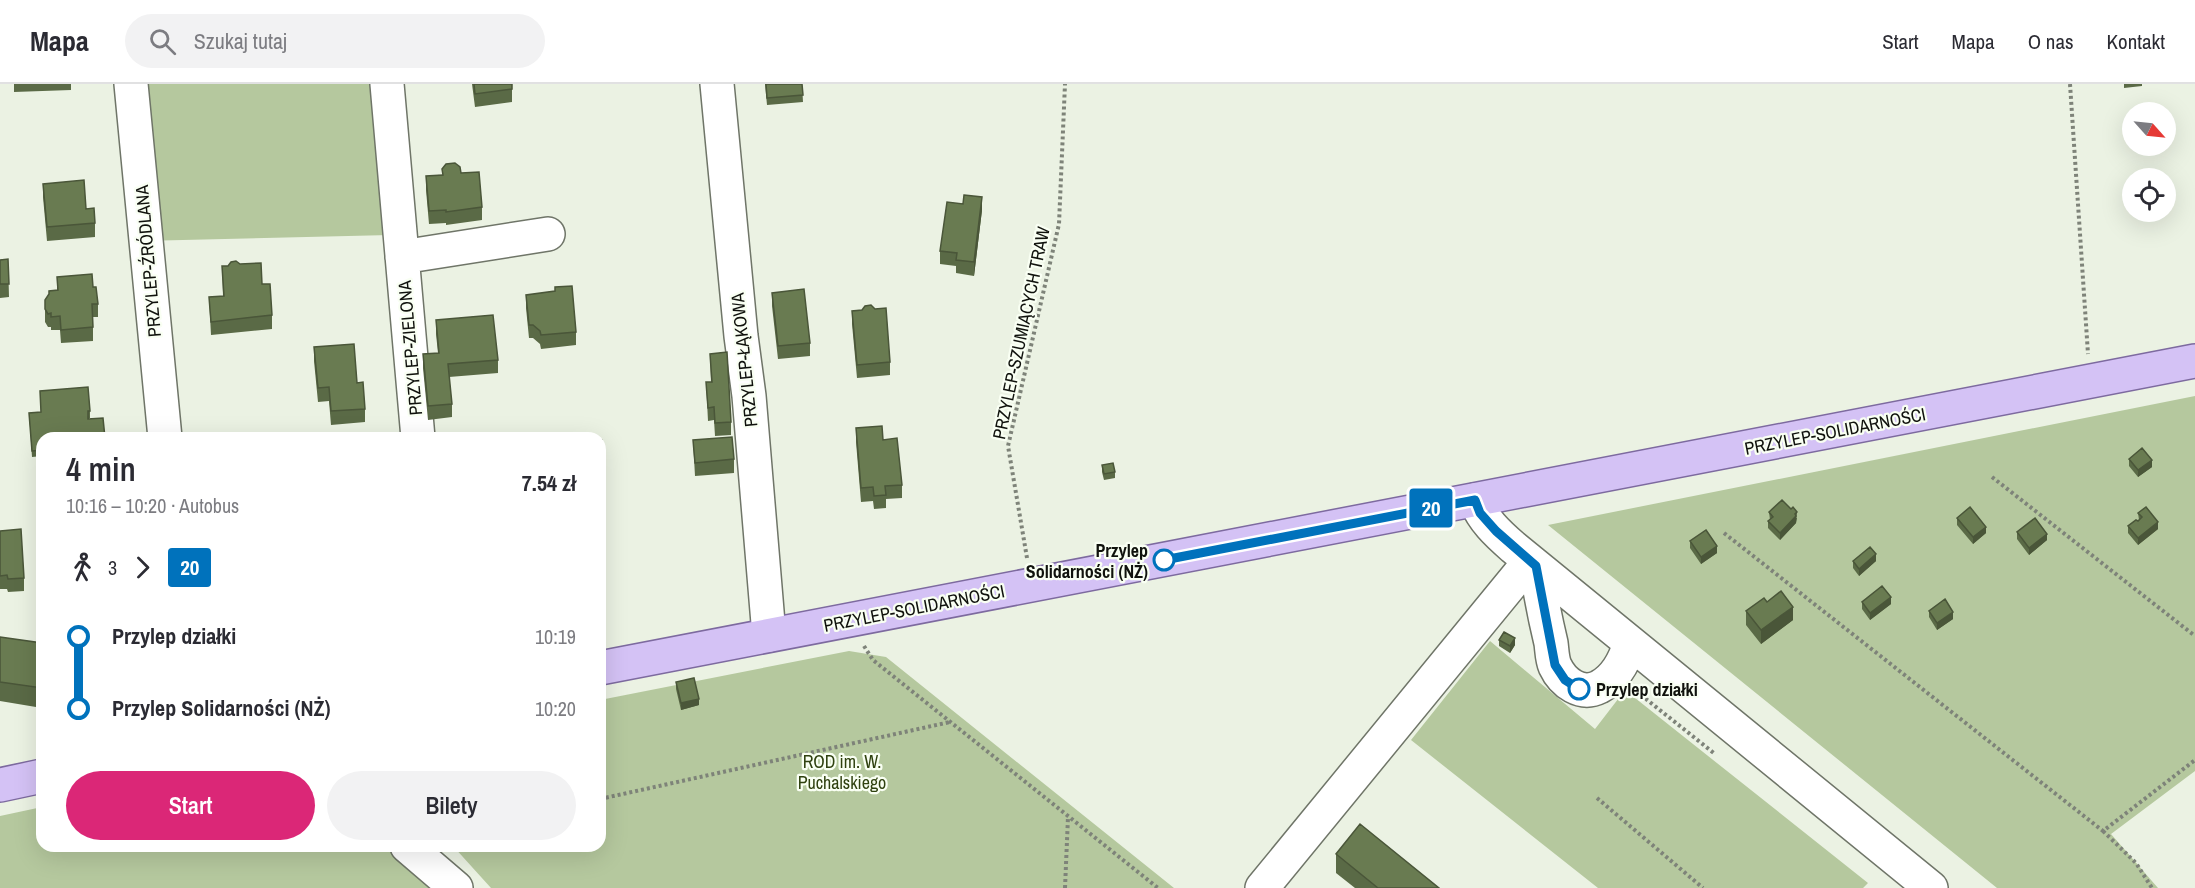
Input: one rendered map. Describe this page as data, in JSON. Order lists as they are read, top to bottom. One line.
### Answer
{"streets":{"main road":["PRZYLEP-SOLIDARNOŚCI"],"street":["PRZYLEP-ŹRÓDLANA","PRZYLEP-ZIELONA","PRZYLEP-ŁĄKOWA"],"path":["PRZYLEP-SZUMIĄCYCH TRAW"]},"crossings":[["PRZYLEP-SZUMIĄCYCH TRAW","PRZYLEP-SOLIDARNOŚCI"],["PRZYLEP-ŁĄKOWA","PRZYLEP-SOLIDARNOŚCI"]],"parks":["ROD im. W. Puchalskiego"],"places":["Przylep Solidarności (NŻ)","Przylep działki"],"lines":["bus line 20"],"north":"bottom right","page":{"header":"Mapa","search":"Szukaj tutaj","nav":["Start","Mapa","O nas","Kontakt"],"on_map":"20","heading":["4 min","10:16 – 10:20 · Autobus","7.54 zł"],"legs":["3","20"],"list":[{"name":"Przylep działki","value":"10:19"},{"name":"Przylep Solidarności (NŻ)","value":"10:20"}],"buttons":["Start","Bilety"]}}
